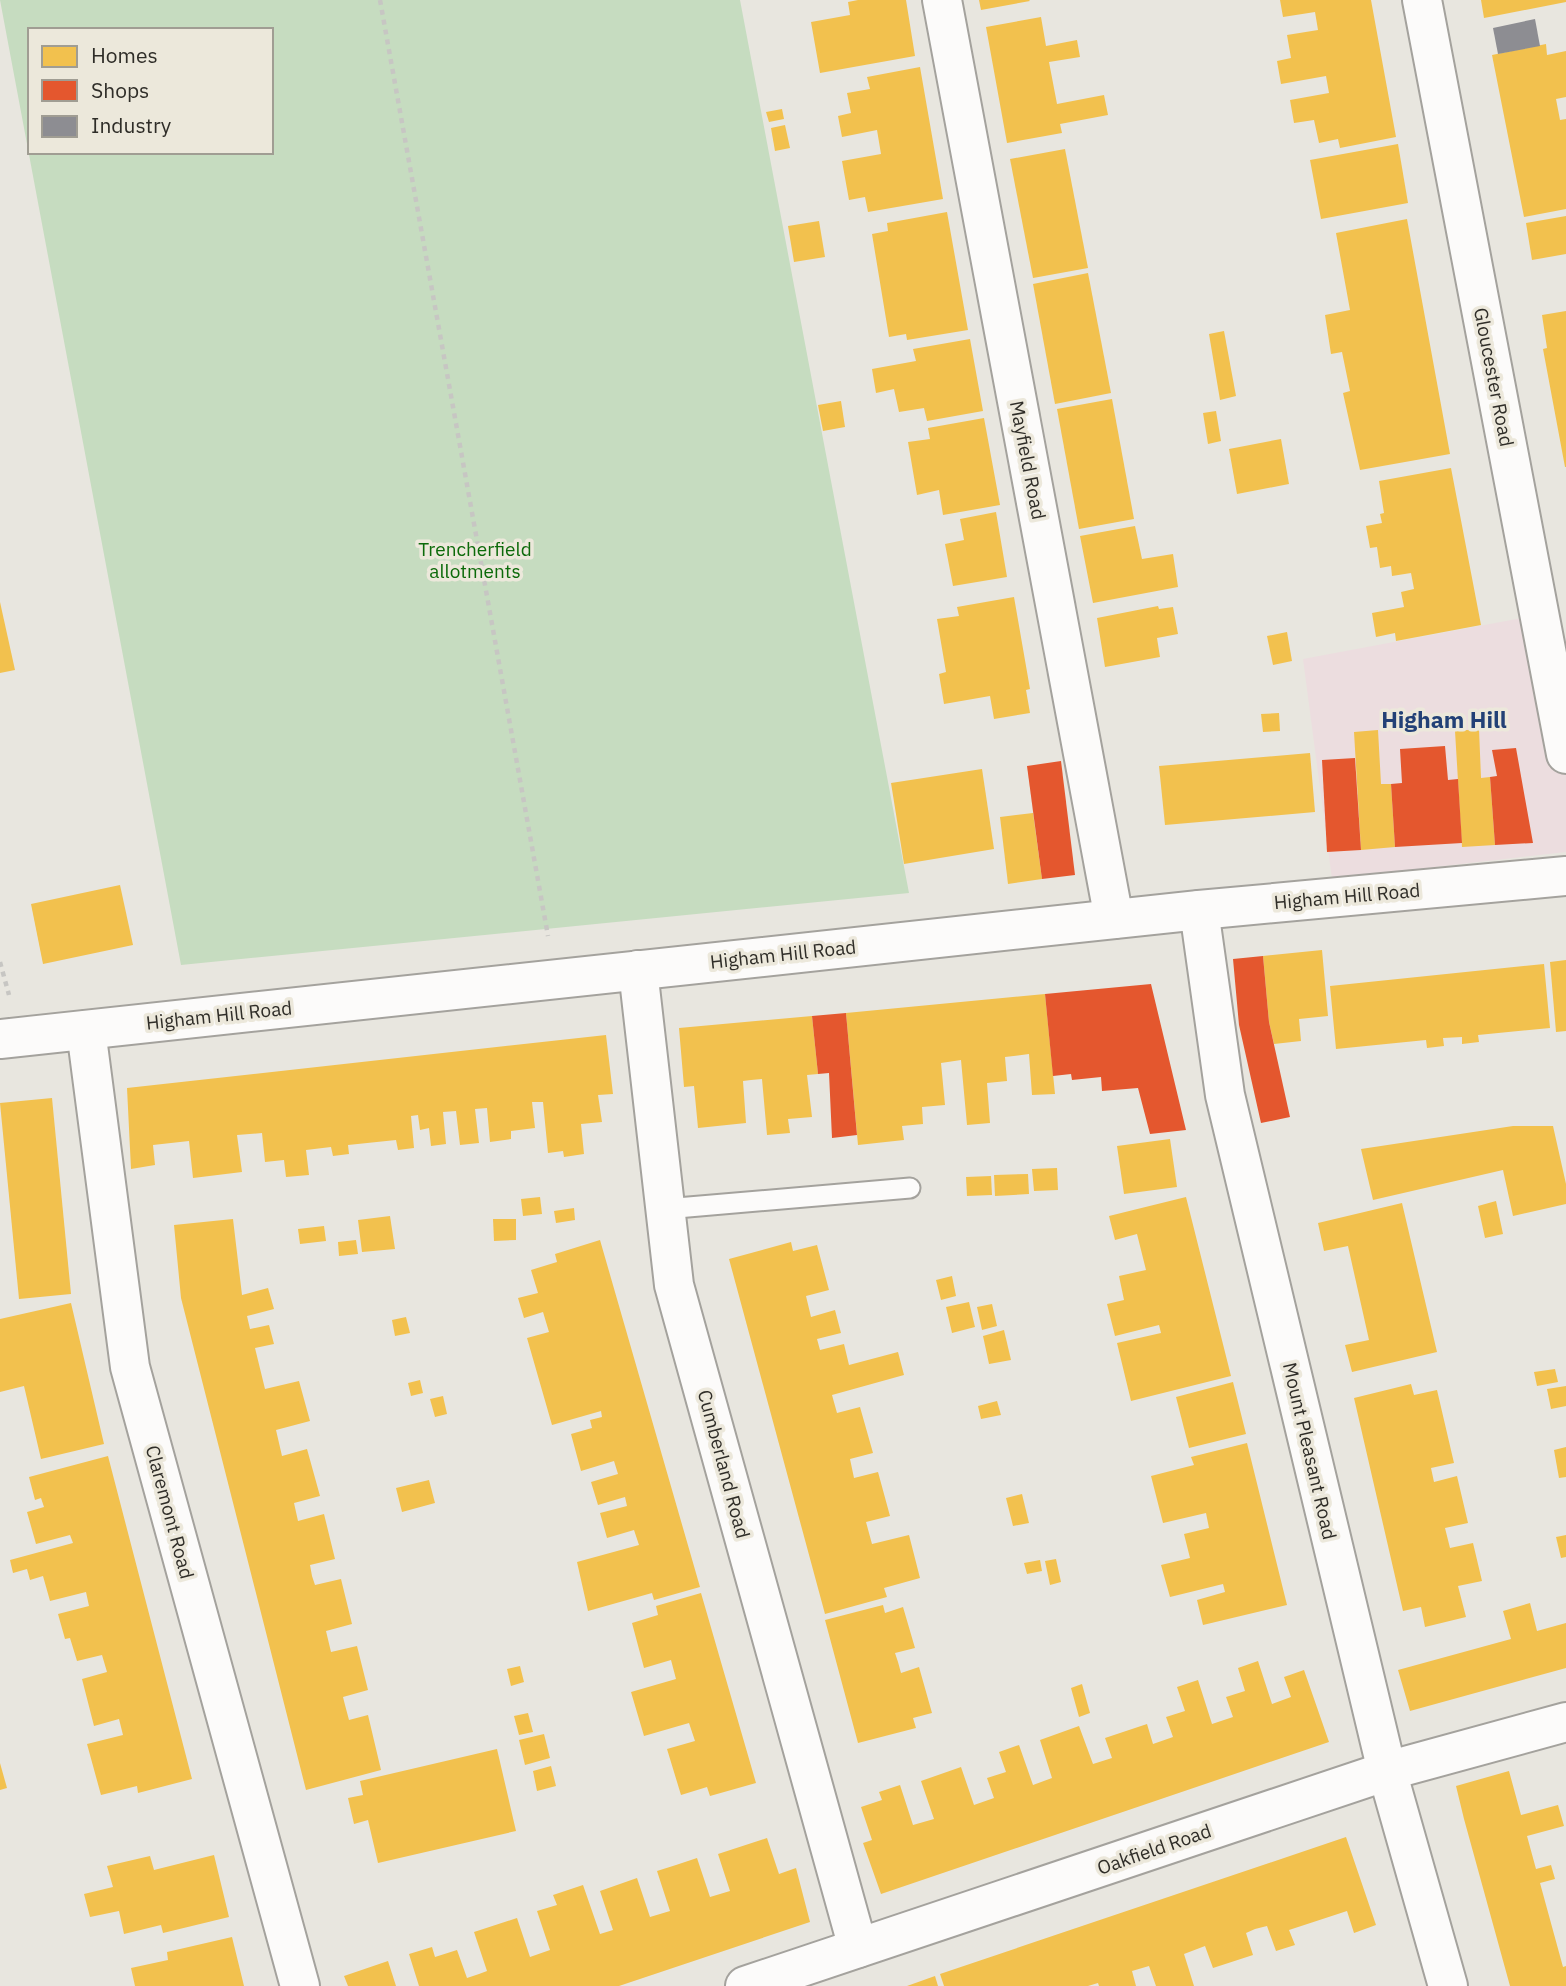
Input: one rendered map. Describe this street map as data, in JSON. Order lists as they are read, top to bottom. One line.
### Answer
{"streets":{"street":["Gloucester Road","Mayfield Road","Higham Hill Road","Mount Pleasant Road","Cumberland Road","Claremont Road","Oakfield Road"]},"crossings":[["Mayfield Road","Higham Hill Road"],["Higham Hill Road","Mount Pleasant Road"],["Higham Hill Road","Cumberland Road"],["Higham Hill Road","Claremont Road"],["Mount Pleasant Road","Oakfield Road"],["Cumberland Road","Oakfield Road"]],"districts":["Higham Hill"],"parks":["Trencherfield allotments"],"legend":["Homes","Shops","Industry"]}
